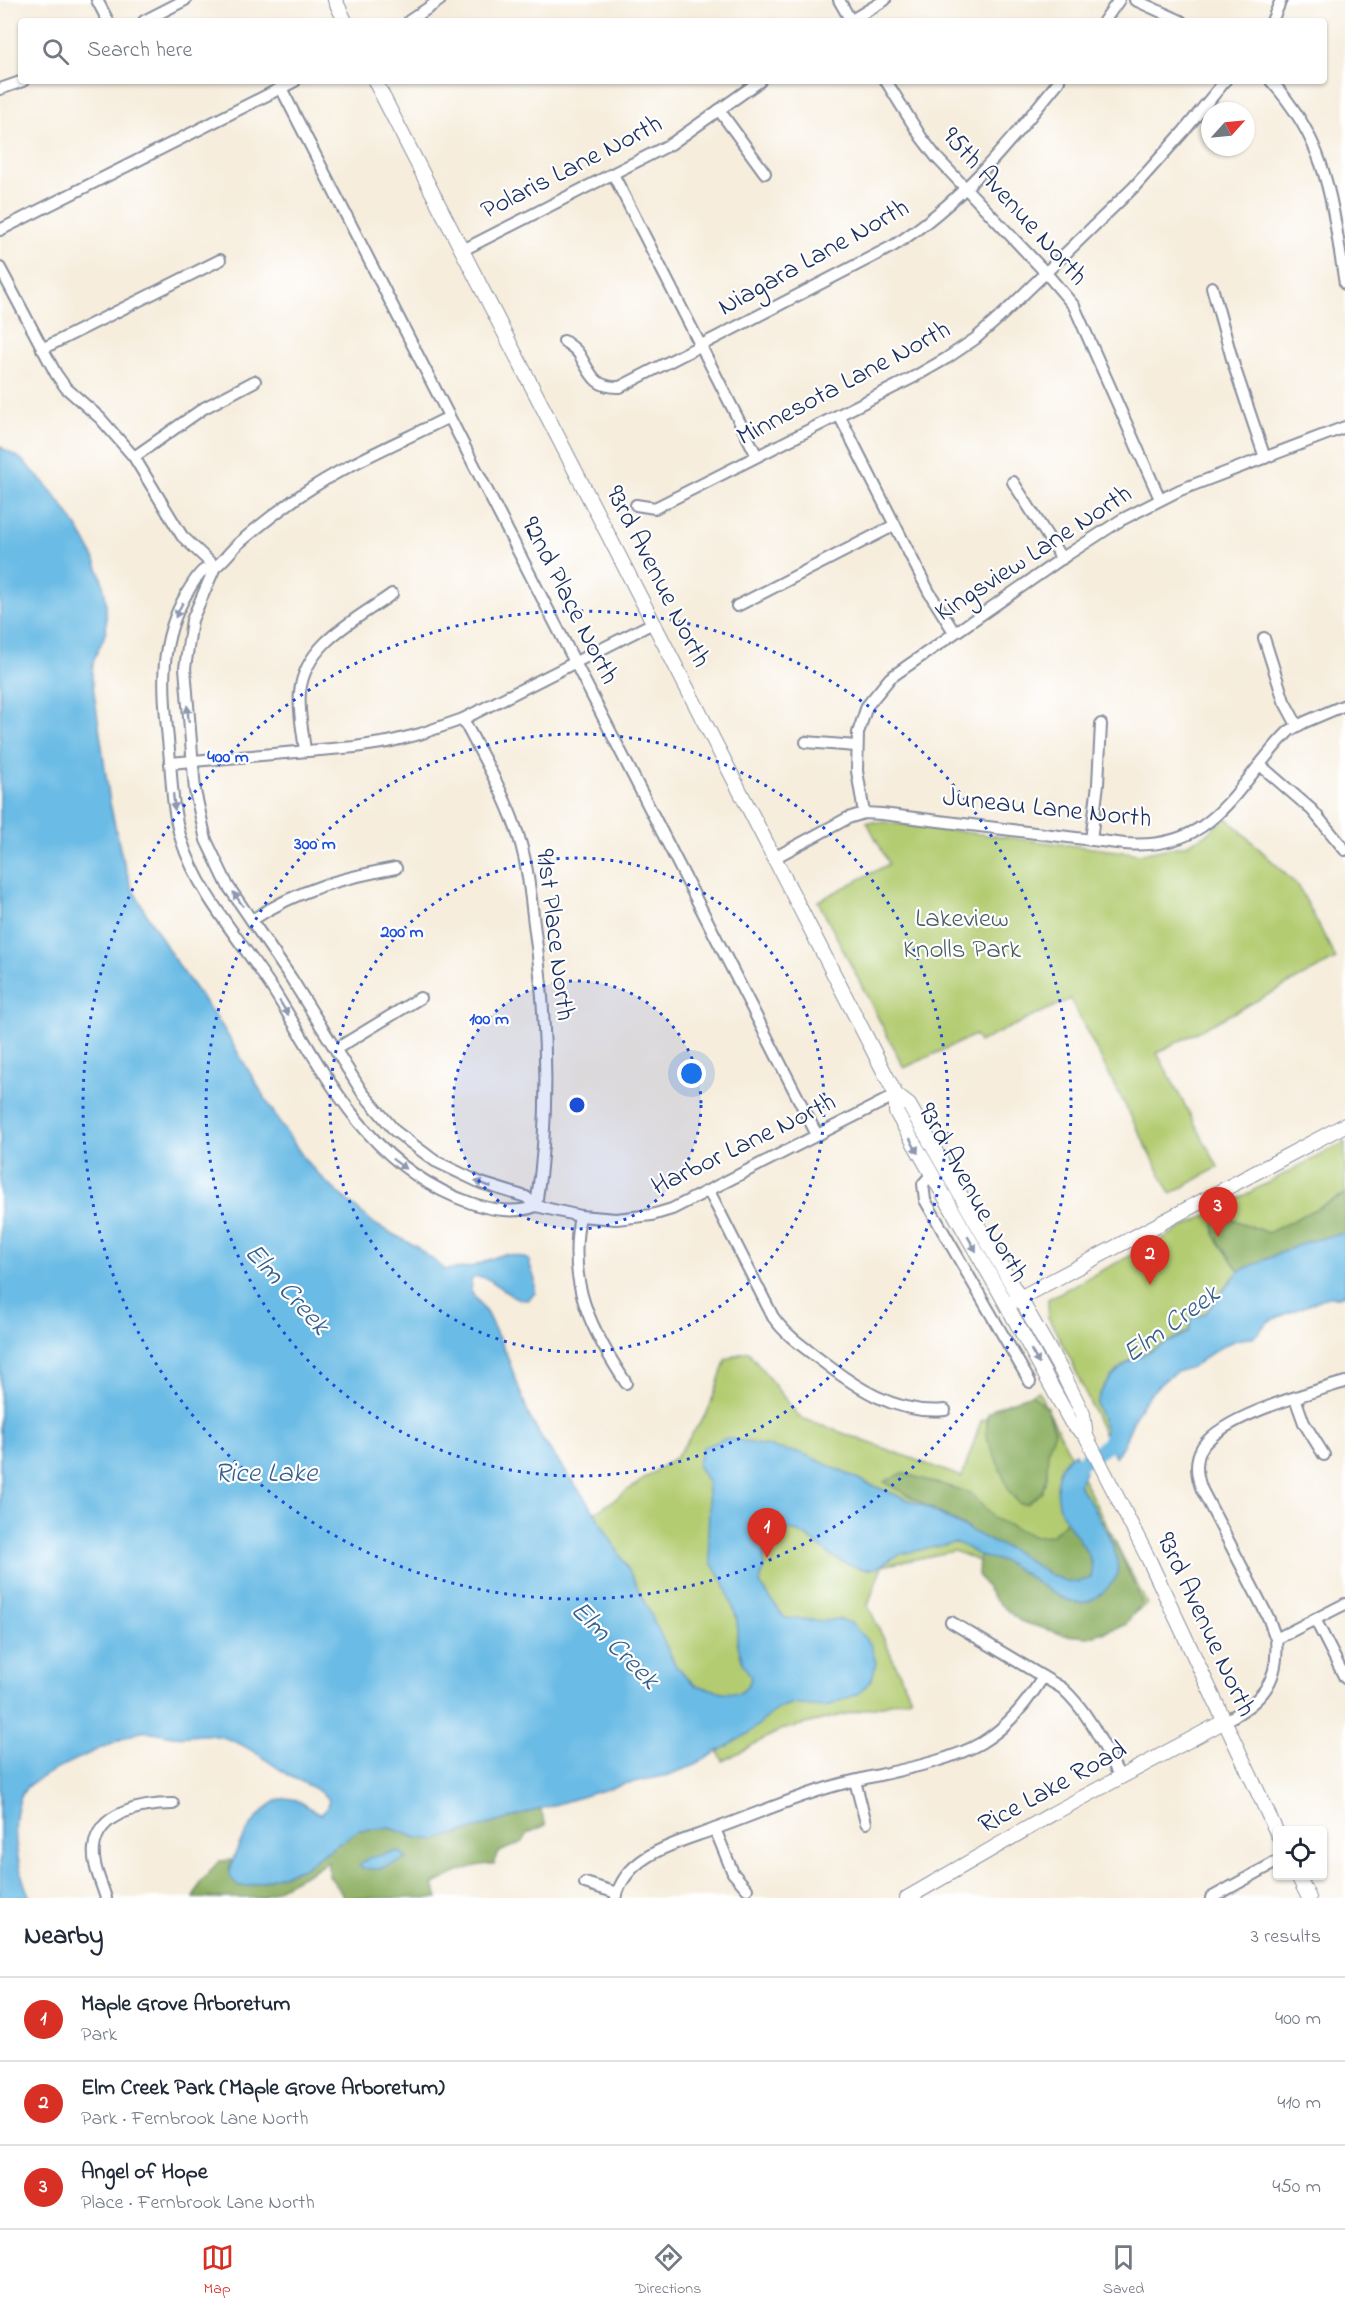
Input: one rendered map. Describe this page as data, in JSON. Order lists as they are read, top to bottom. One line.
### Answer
{"streets":{"main road":["93rd Avenue North","Rice Lake Road"],"street":["Polaris Lane North","95th Avenue North","Niagara Lane North","Minnesota Lane North","Kingsview Lane North","92nd Place North","Juneau Lane North","91st Place North","Harbor Lane North"]},"crossings":[["Polaris Lane North","93rd Avenue North"],["95th Avenue North","Niagara Lane North"],["95th Avenue North","Minnesota Lane North"],["95th Avenue North","Kingsview Lane North"],["Kingsview Lane North","Juneau Lane North"],["93rd Avenue North","Juneau Lane North"],["93rd Avenue North","Harbor Lane North"],["93rd Avenue North","Rice Lake Road"],["92nd Place North","Harbor Lane North"],["91st Place North","Harbor Lane North"]],"water":["Elm Creek","Rice Lake"],"parks":["Lakeview Knolls Park"],"north":"top right","page":{"search":"Search here","pins":["3","2","1"],"heading":["Nearby","3 results"],"list":[{"mark":"1","name":"Maple Grove Arboretum","note":"Park","value":"400 m"},{"mark":"2","name":"Elm Creek Park (Maple Grove Arboretum)","note":"Park · Fernbrook Lane North","value":"410 m"},{"mark":"3","name":"Angel of Hope","note":"Place · Fernbrook Lane North","value":"450 m"}],"nav":["Map","Directions","Saved"]},"rings":["400 m","300 m","200 m","100 m"]}
